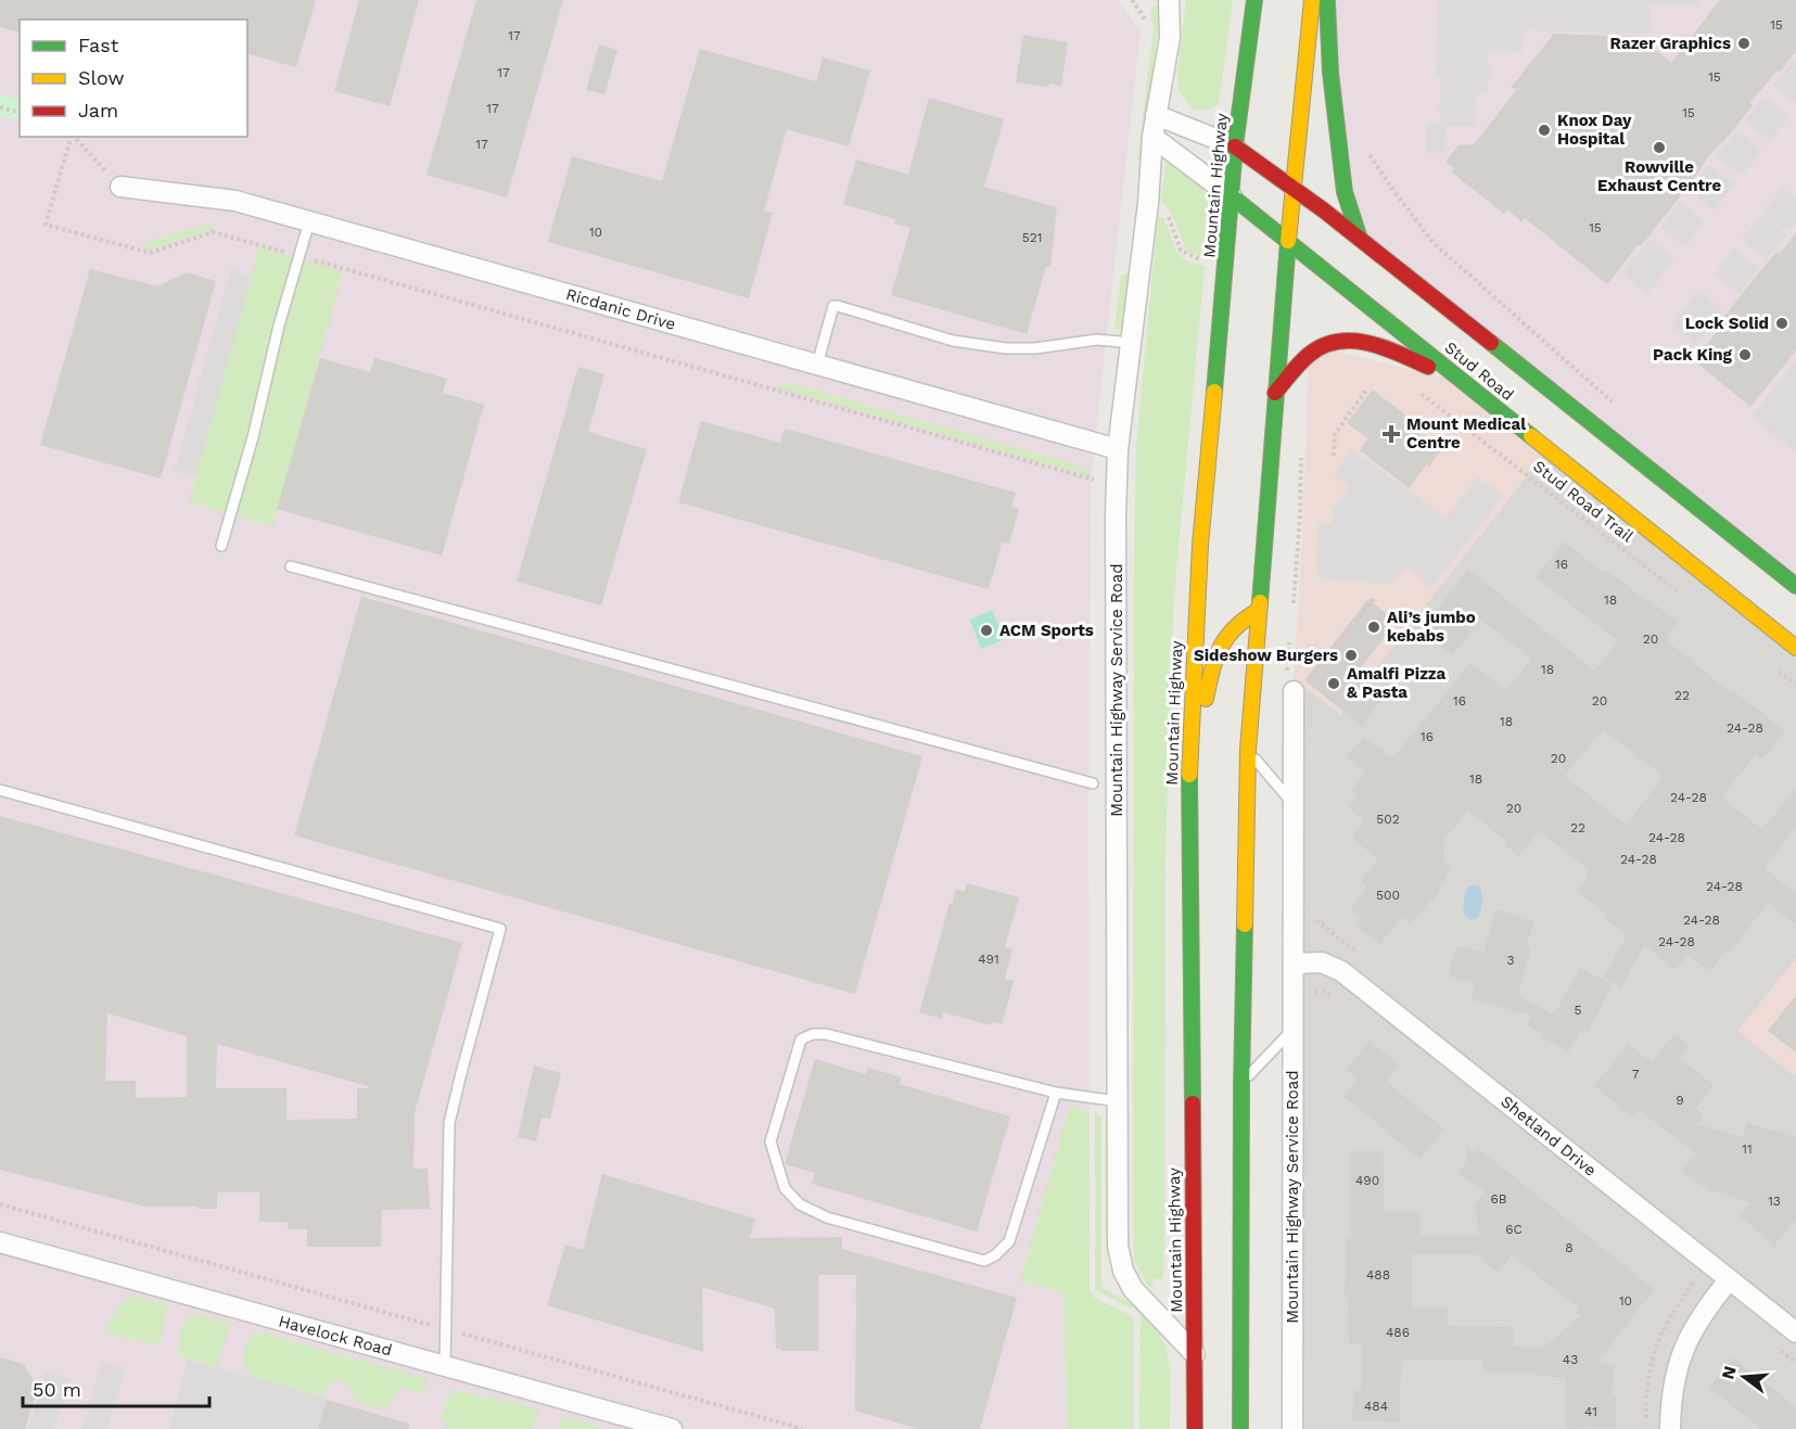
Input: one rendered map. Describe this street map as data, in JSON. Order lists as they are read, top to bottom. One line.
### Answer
{"streets":{"main road":["Mountain Highway","Stud Road"],"street":["Ricdanic Drive","Mountain Highway Service Road","Shetland Drive","Havelock Road"],"path":["Stud Road Trail"]},"crossings":[["Mountain Highway","Stud Road"],["Mountain Highway","Mountain Highway Service Road"],["Ricdanic Drive","Mountain Highway Service Road"],["Mountain Highway Service Road","Shetland Drive"]],"places":{"other":["Razer Graphics","Knox Day Hospital","Rowville Exhaust Centre","Lock Solid","Pack King","Ali’s jumbo kebabs","ACM Sports","Sideshow Burgers","Amalfi Pizza & Pasta"],"health":["Mount Medical Centre"]},"house_numbers":["15","17","17","15","17","15","17","15","10","521","16","18","20","18","22","16","20","18","24-28","16","20","18","24-28","20","502","22","24-28","24-28","24-28","500","24-28","24-28","491","3","5","7","9","11","490","6B","13","6C","8","488","10","486","43","484","41"],"legend":["Fast","Slow","Jam"],"scale_bar":"50 m","north":"left"}
